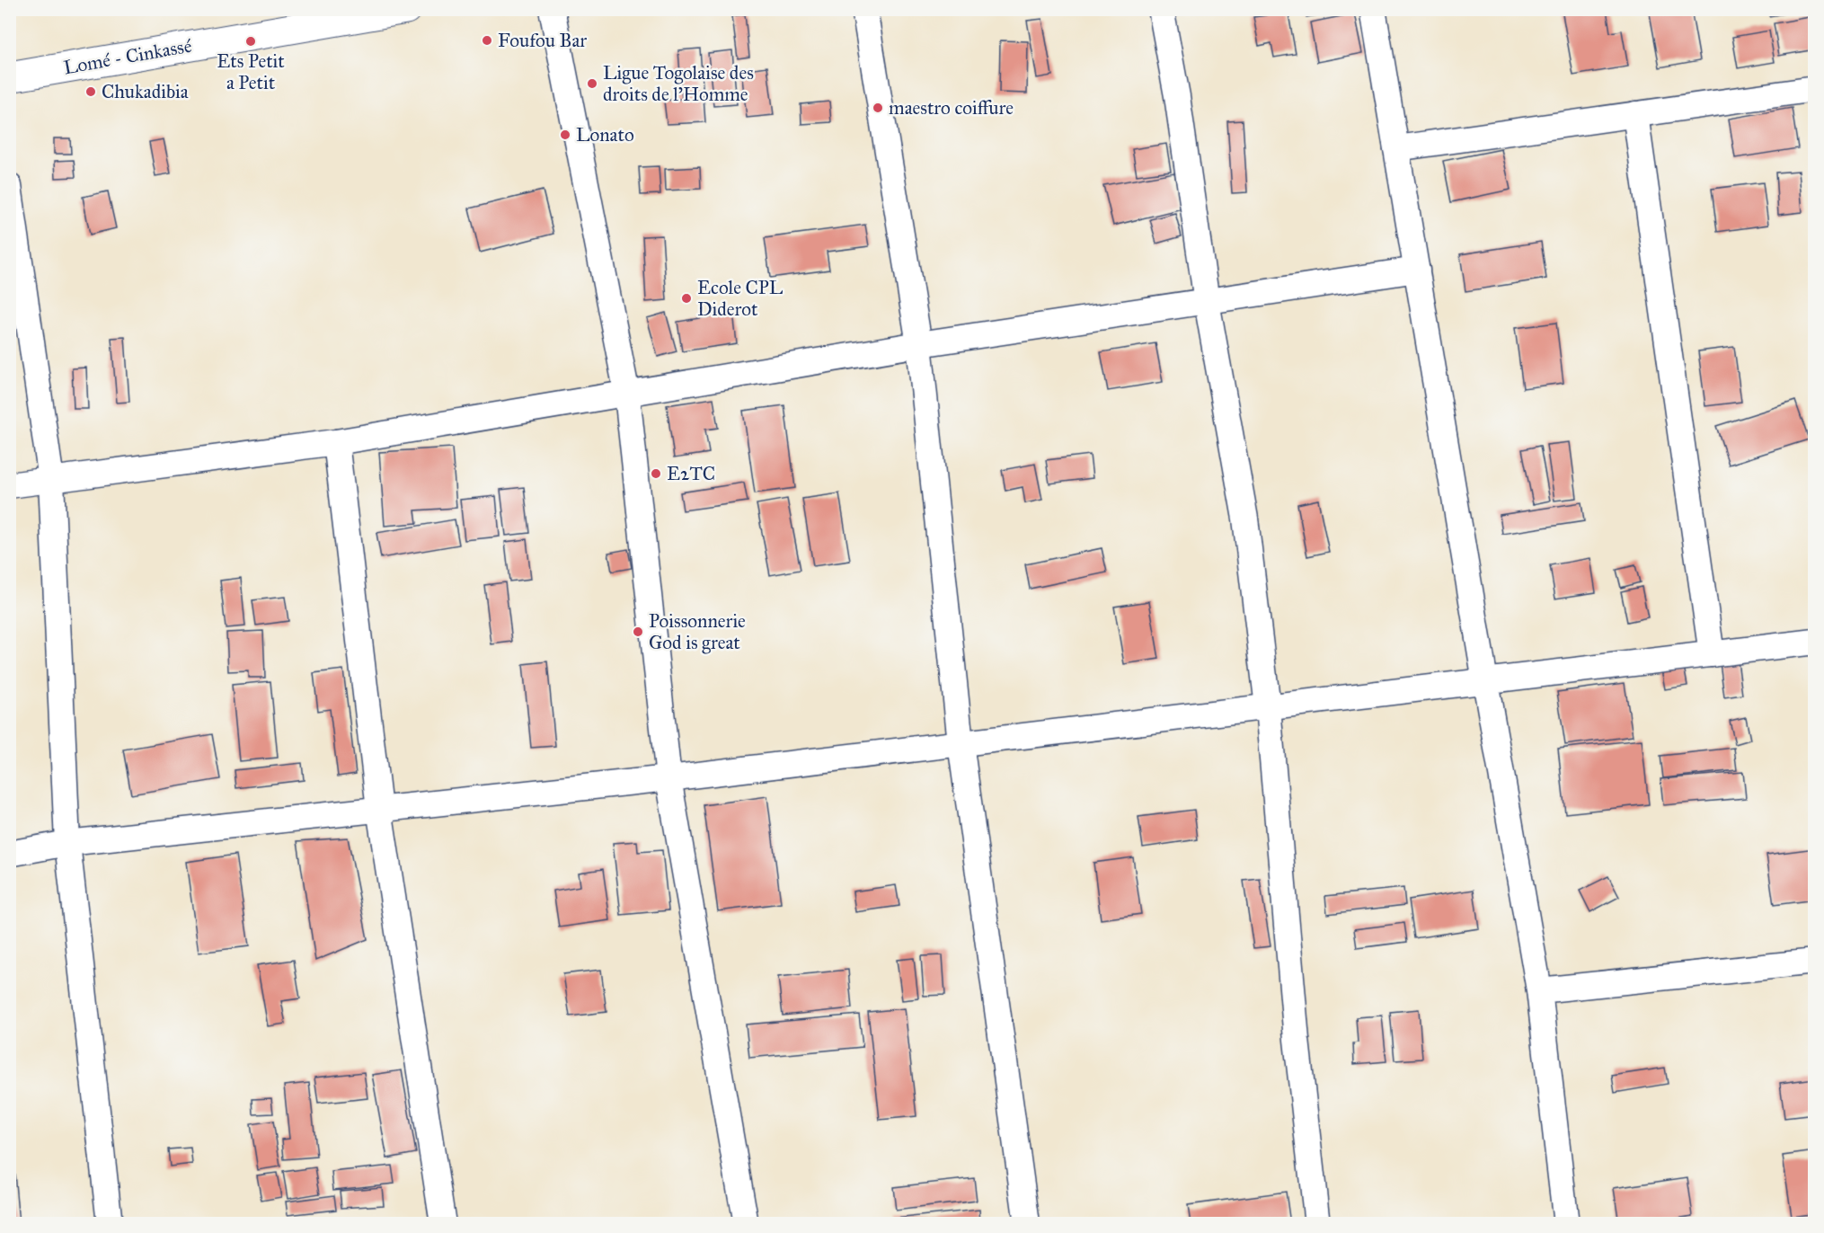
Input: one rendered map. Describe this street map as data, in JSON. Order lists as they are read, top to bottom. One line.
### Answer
{"streets":{"highway":["Lomé - Cinkassé"]},"places":["Foufou Bar","Ets Petit a Petit","Ligue Togolaise des droits de l'Homme","Chukadibia","maestro coiffure","Lonato","Ecole CPL Diderot","E2TC","Poissonnerie God is great"]}
